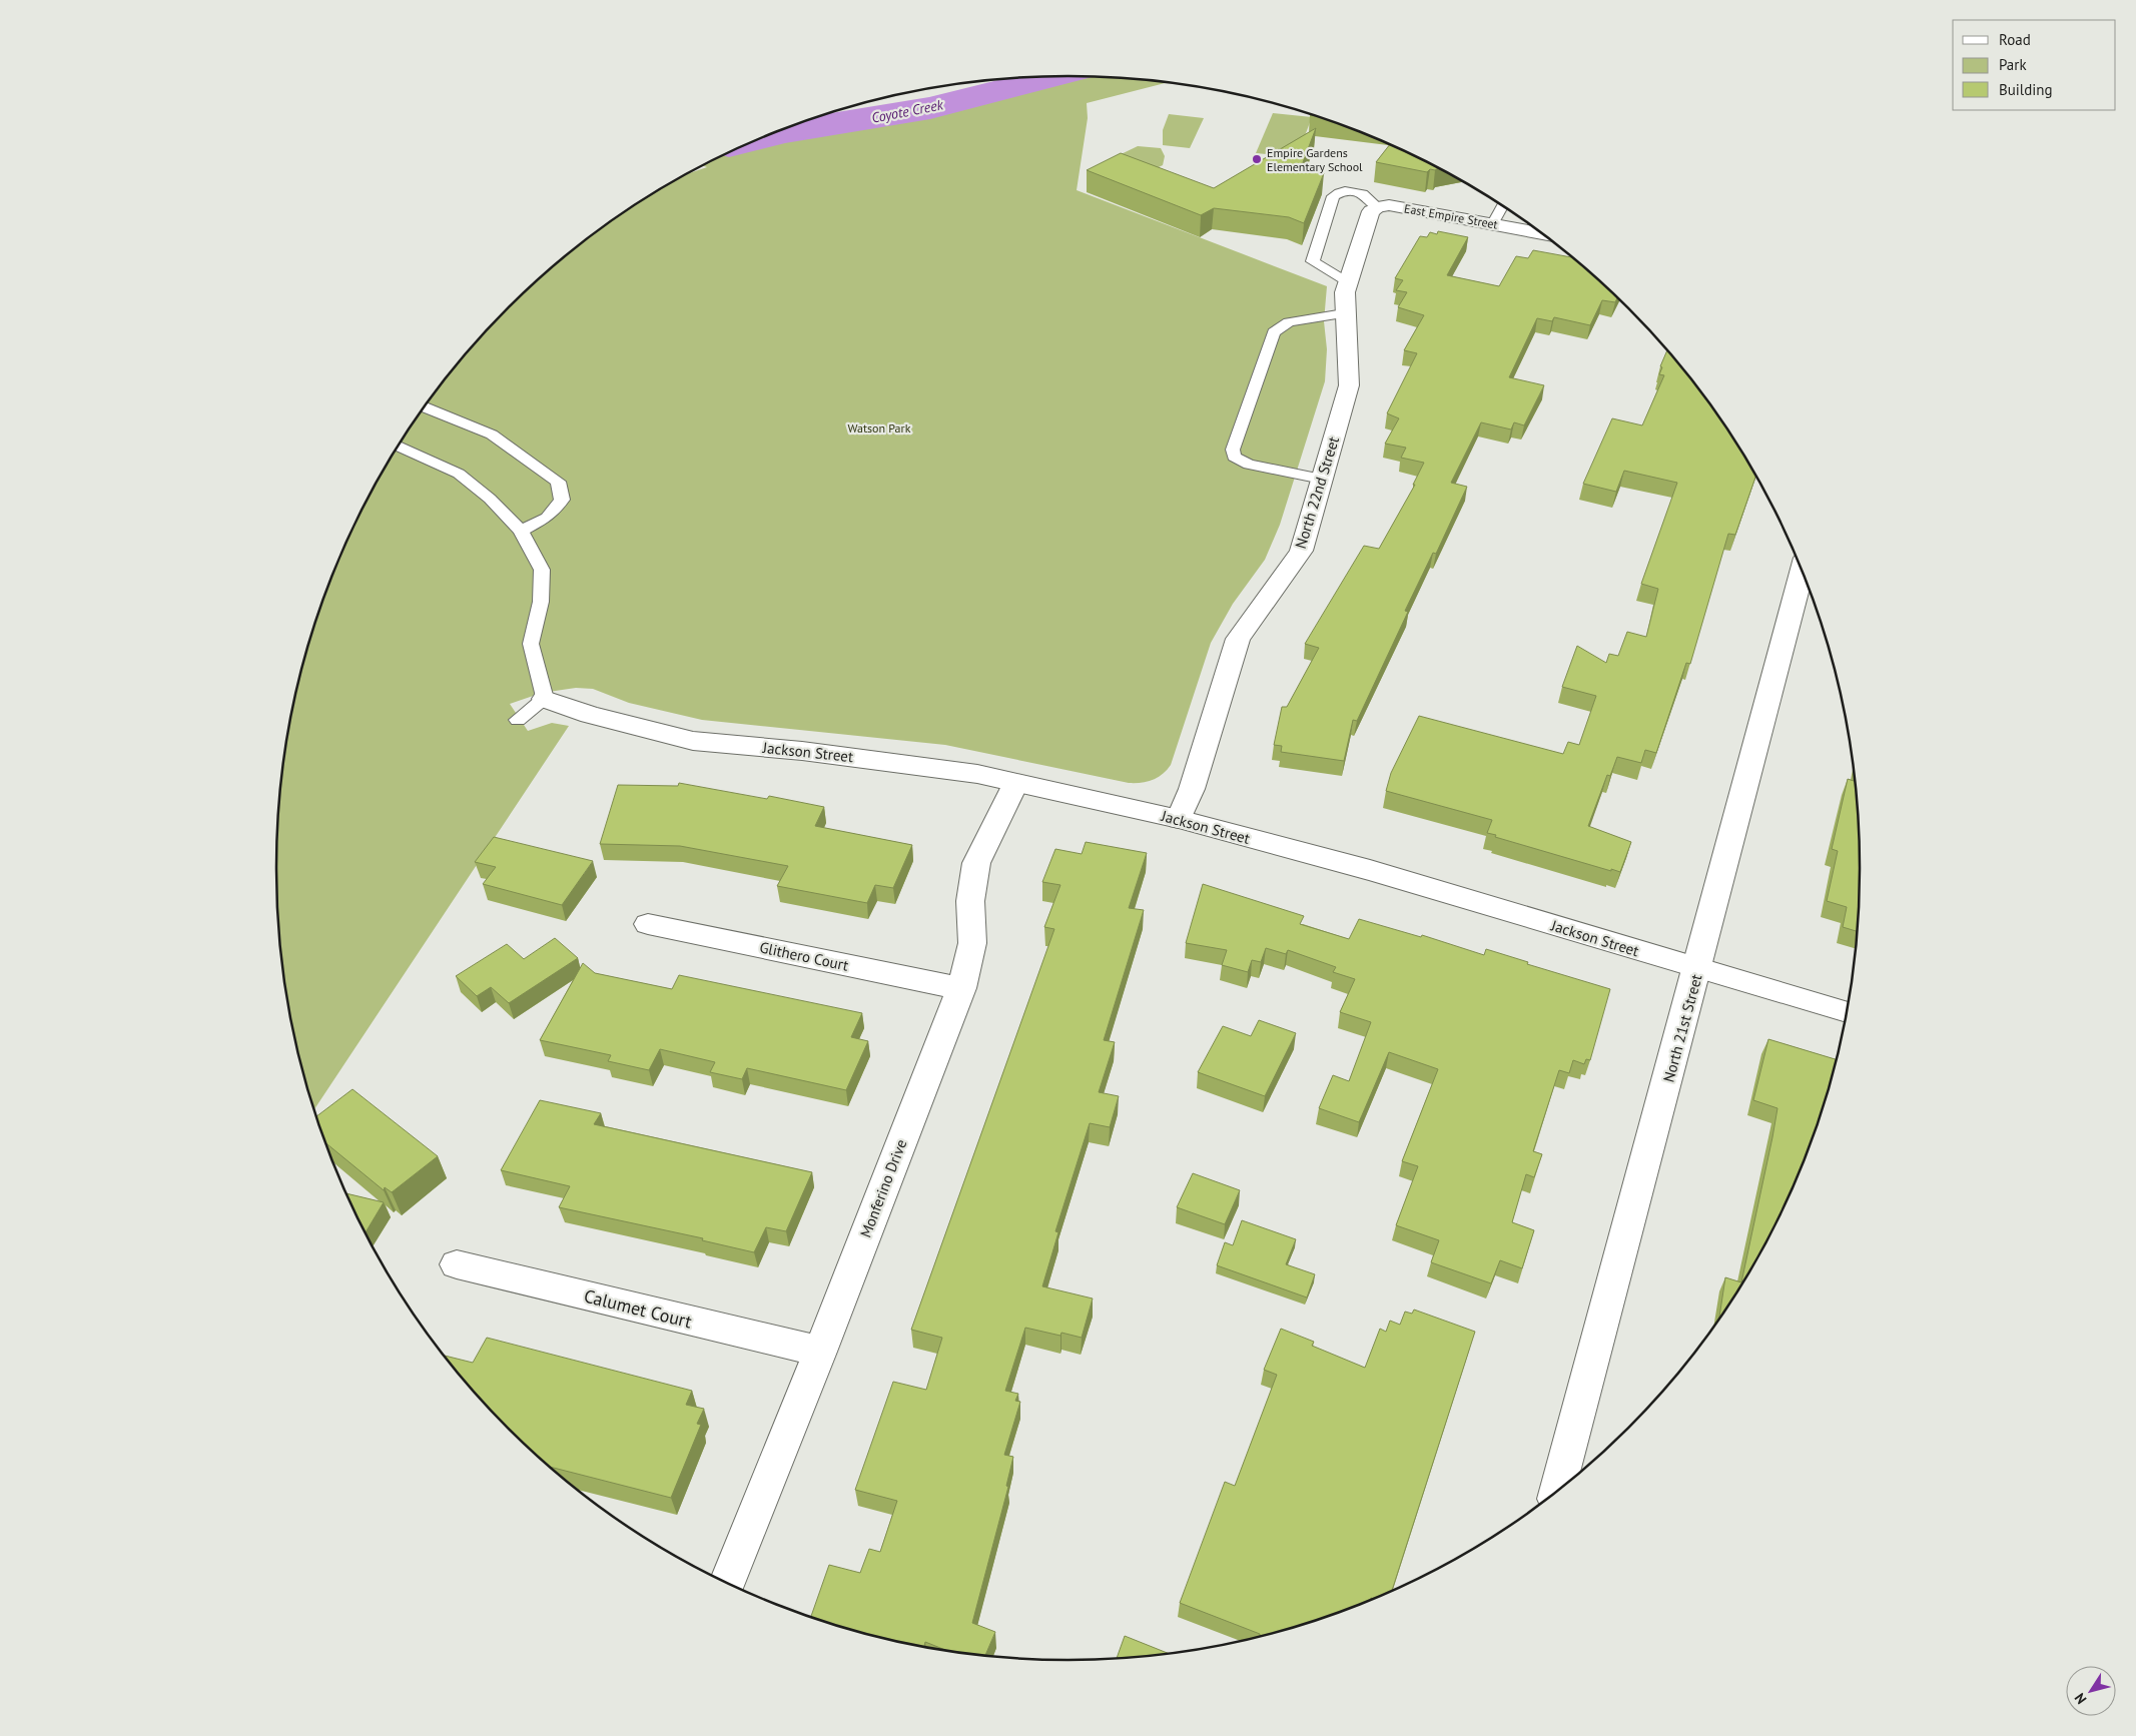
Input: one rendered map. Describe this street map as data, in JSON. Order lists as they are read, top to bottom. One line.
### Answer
{"streets":{"street":["East Empire Street","North 22nd Street","Jackson Street","Glithero Court","North 21st Street","Monferino Drive","Calumet Court"]},"crossings":[["East Empire Street","North 22nd Street"],["North 22nd Street","Jackson Street"],["Jackson Street","North 21st Street"],["Jackson Street","Monferino Drive"],["Glithero Court","Monferino Drive"],["Monferino Drive","Calumet Court"]],"water":["Coyote Creek"],"parks":["Watson Park"],"places":["Empire Gardens Elementary School"],"legend":["Road","Park","Building"],"north":"bottom left"}
